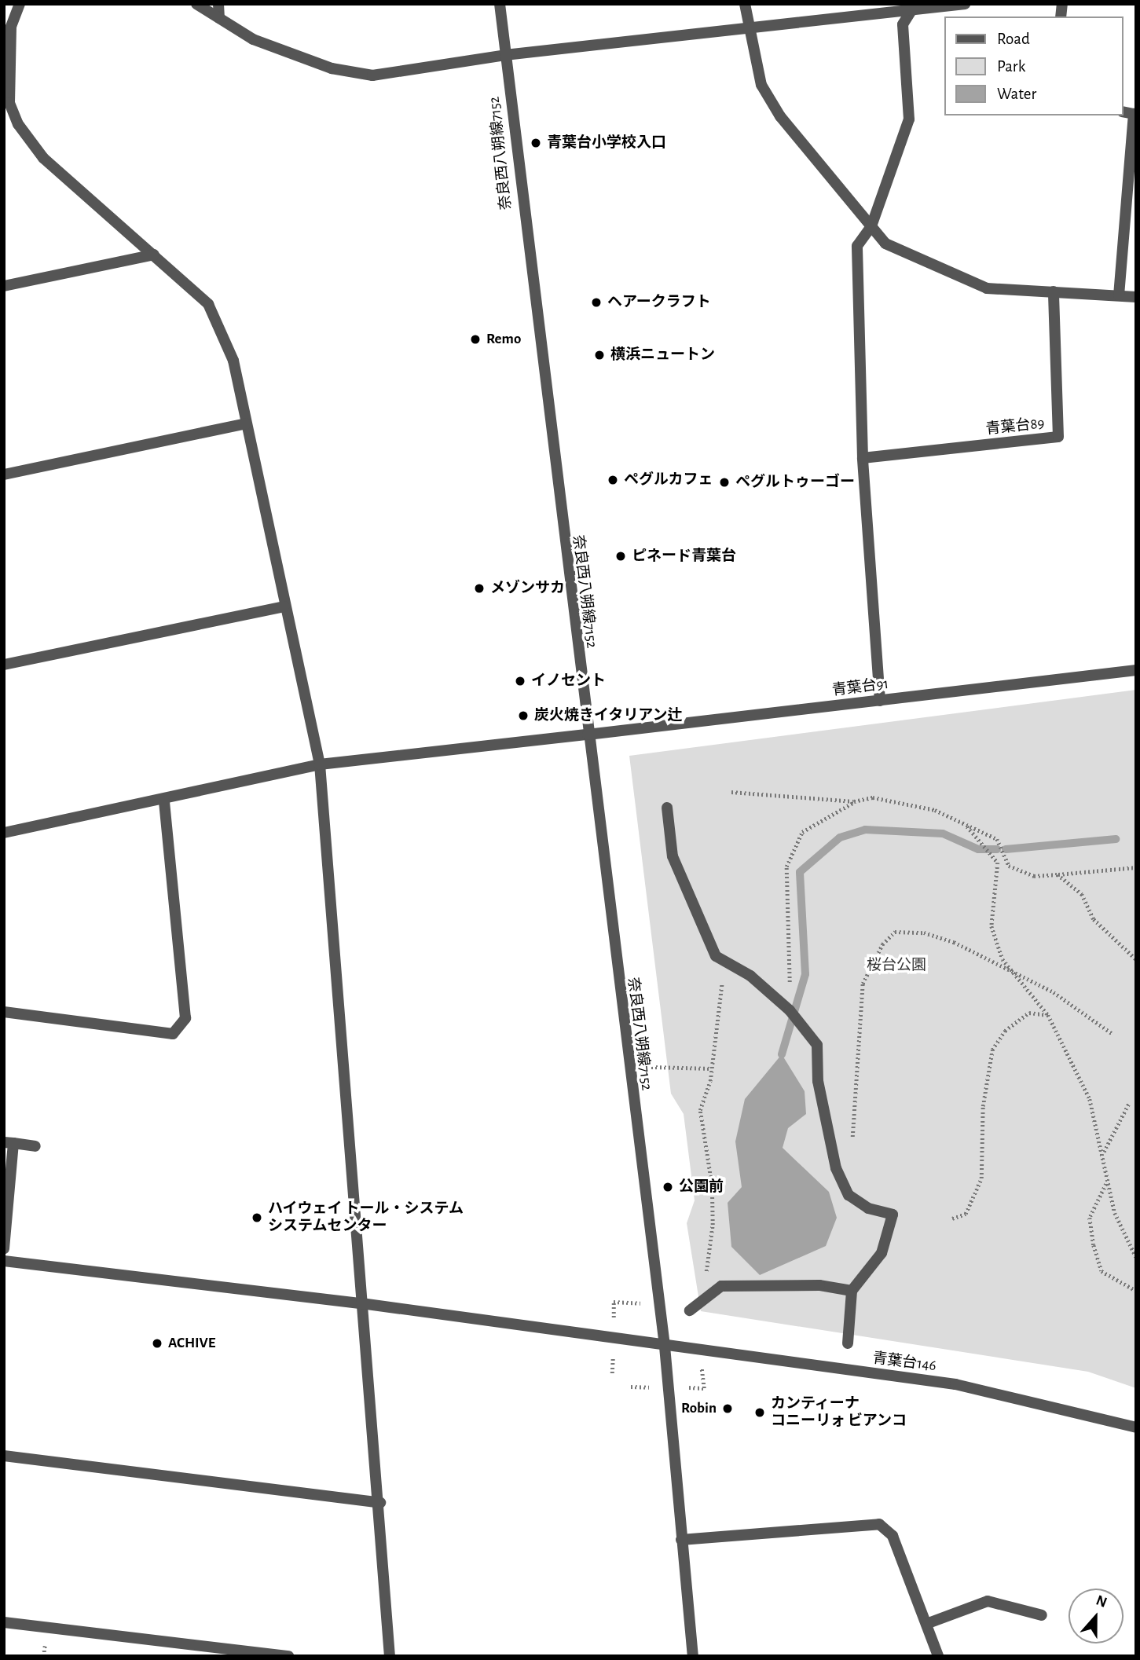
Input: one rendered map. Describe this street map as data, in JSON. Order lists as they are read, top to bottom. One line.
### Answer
{"streets":{"street":["奈良西八朔線7152","青葉台89","青葉台91","青葉台146"]},"crossings":[["奈良西八朔線7152","青葉台91"],["奈良西八朔線7152","青葉台146"]],"parks":["桜台公園"],"places":["青葉台小学校入口","ヘアークラフト","Remo","横浜ニュートン","ペグルカフェ","ペグルトゥーゴー","ピネード青葉台","メゾンサカ","イノセント","炭火焼きイタリアン辻","公園前","ハイウェイ トール・システム システムセンター","ACHIVE","Robin","カンティーナ コニーリォ ビアンコ"],"legend":["Road","Park","Water"],"north":"top"}
